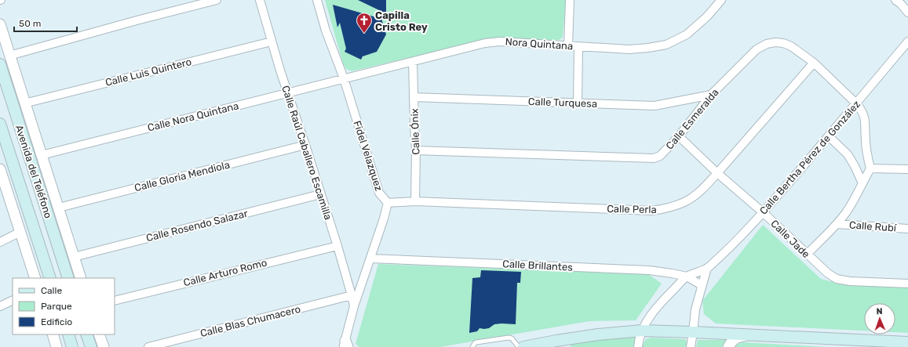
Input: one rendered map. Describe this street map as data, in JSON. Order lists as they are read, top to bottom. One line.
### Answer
{"streets":{"main road":["Avenida del Teléfono"],"street":["Nora Quintana","Calle Luis Quintero","Calle Turquesa","Calle Nora Quintana","Calle Esmeralda","Calle Ónix","Calle Raúl Caballero Escamilla","Fidel Velazquez","Calle Bertha Pérez de González","Calle Gloria Mendiola","Calle Perla","Calle Rosendo Salazar","Calle Rubí","Calle Jade","Calle Brillantes","Calle Arturo Romo","Calle Blas Chumacero"]},"crossings":[["Nora Quintana","Calle Nora Quintana"],["Nora Quintana","Calle Ónix"],["Nora Quintana","Fidel Velazquez"],["Calle Luis Quintero","Calle Raúl Caballero Escamilla"],["Calle Turquesa","Calle Esmeralda"],["Calle Turquesa","Calle Ónix"],["Calle Nora Quintana","Calle Raúl Caballero Escamilla"],["Calle Nora Quintana","Fidel Velazquez"],["Calle Esmeralda","Calle Ónix"],["Calle Esmeralda","Calle Bertha Pérez de González"],["Calle Esmeralda","Calle Perla"],["Calle Esmeralda","Calle Jade"],["Calle Ónix","Calle Perla"],["Calle Raúl Caballero Escamilla","Fidel Velazquez"],["Calle Raúl Caballero Escamilla","Calle Gloria Mendiola"],["Calle Raúl Caballero Escamilla","Calle Rosendo Salazar"],["Calle Raúl Caballero Escamilla","Calle Arturo Romo"],["Calle Raúl Caballero Escamilla","Calle Blas Chumacero"],["Fidel Velazquez","Calle Perla"],["Fidel Velazquez","Calle Brillantes"],["Calle Bertha Pérez de González","Calle Jade"],["Calle Bertha Pérez de González","Calle Brillantes"],["Calle Perla","Calle Jade"]],"places":{"church":["Capilla Cristo Rey"]},"legend":["Calle","Parque","Edificio"],"scale_bar":"50 m","north":"top"}
